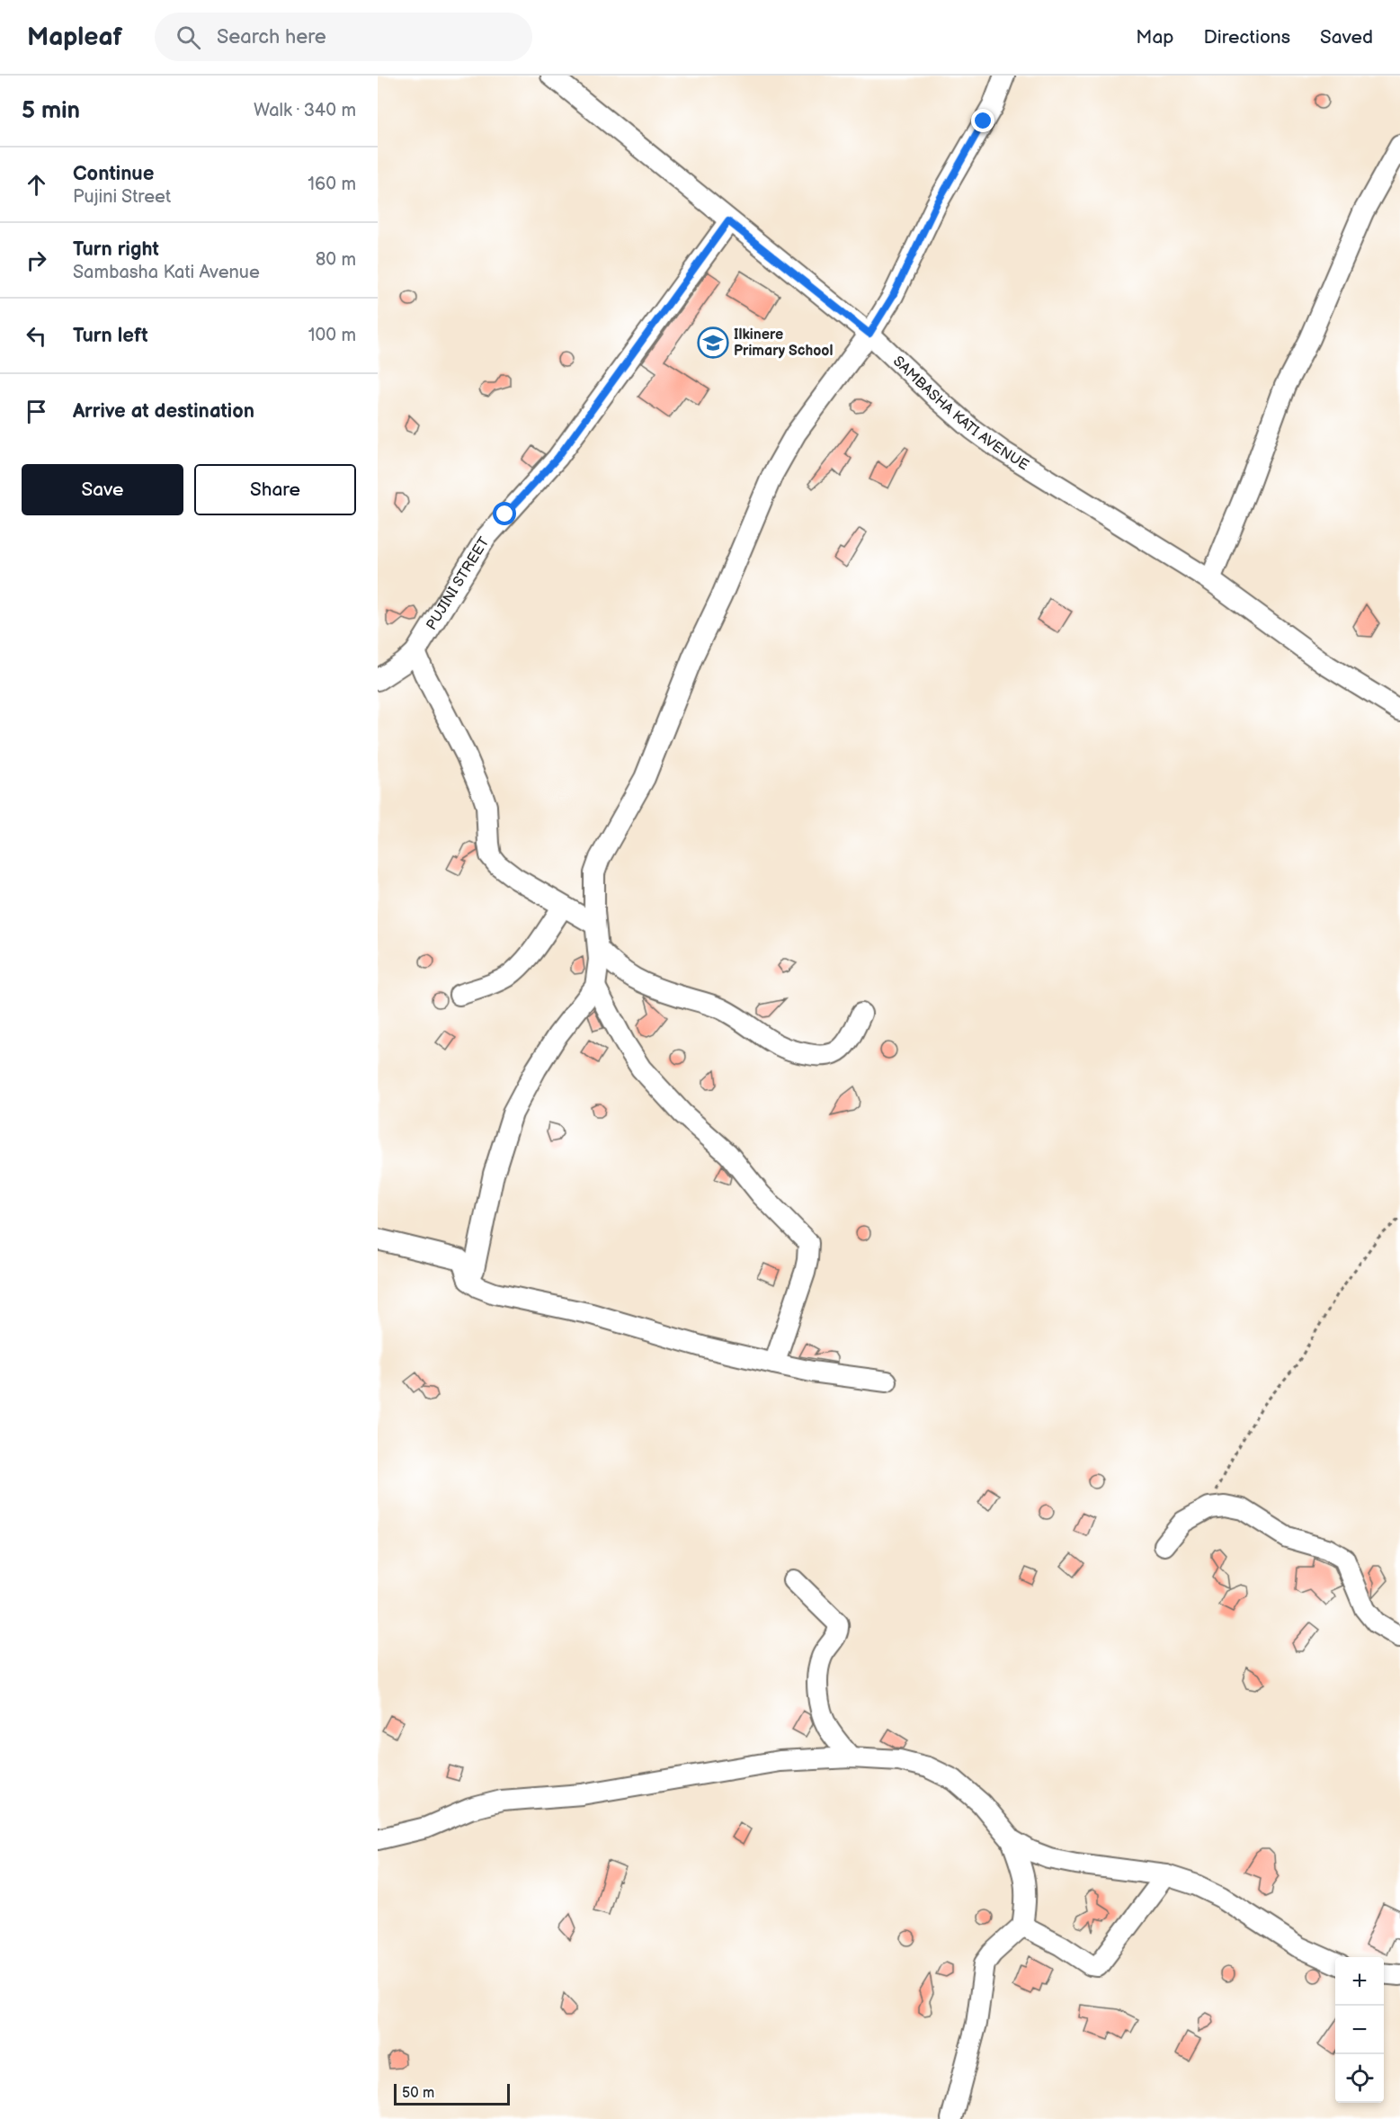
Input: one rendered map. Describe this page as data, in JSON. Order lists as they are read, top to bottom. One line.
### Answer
{"streets":{"street":["SAMBASHA KATI AVENUE","PUJINI STREET"]},"crossings":[["SAMBASHA KATI AVENUE","PUJINI STREET"]],"places":{"school or university":["Ilkinere Primary School"]},"scale_bar":"50 m","page":{"header":"Mapleaf","search":"Search here","nav":["Map","Directions","Saved"],"heading":["5 min","Walk · 340 m"],"list":[["Continue","Pujini Street","160 m"],["Turn right","Sambasha Kati Avenue","80 m"],["Turn left","100 m"],"Arrive at destination"],"buttons":["Save","Share"],"map_buttons":["+","−"],"scale":"50 m"}}
